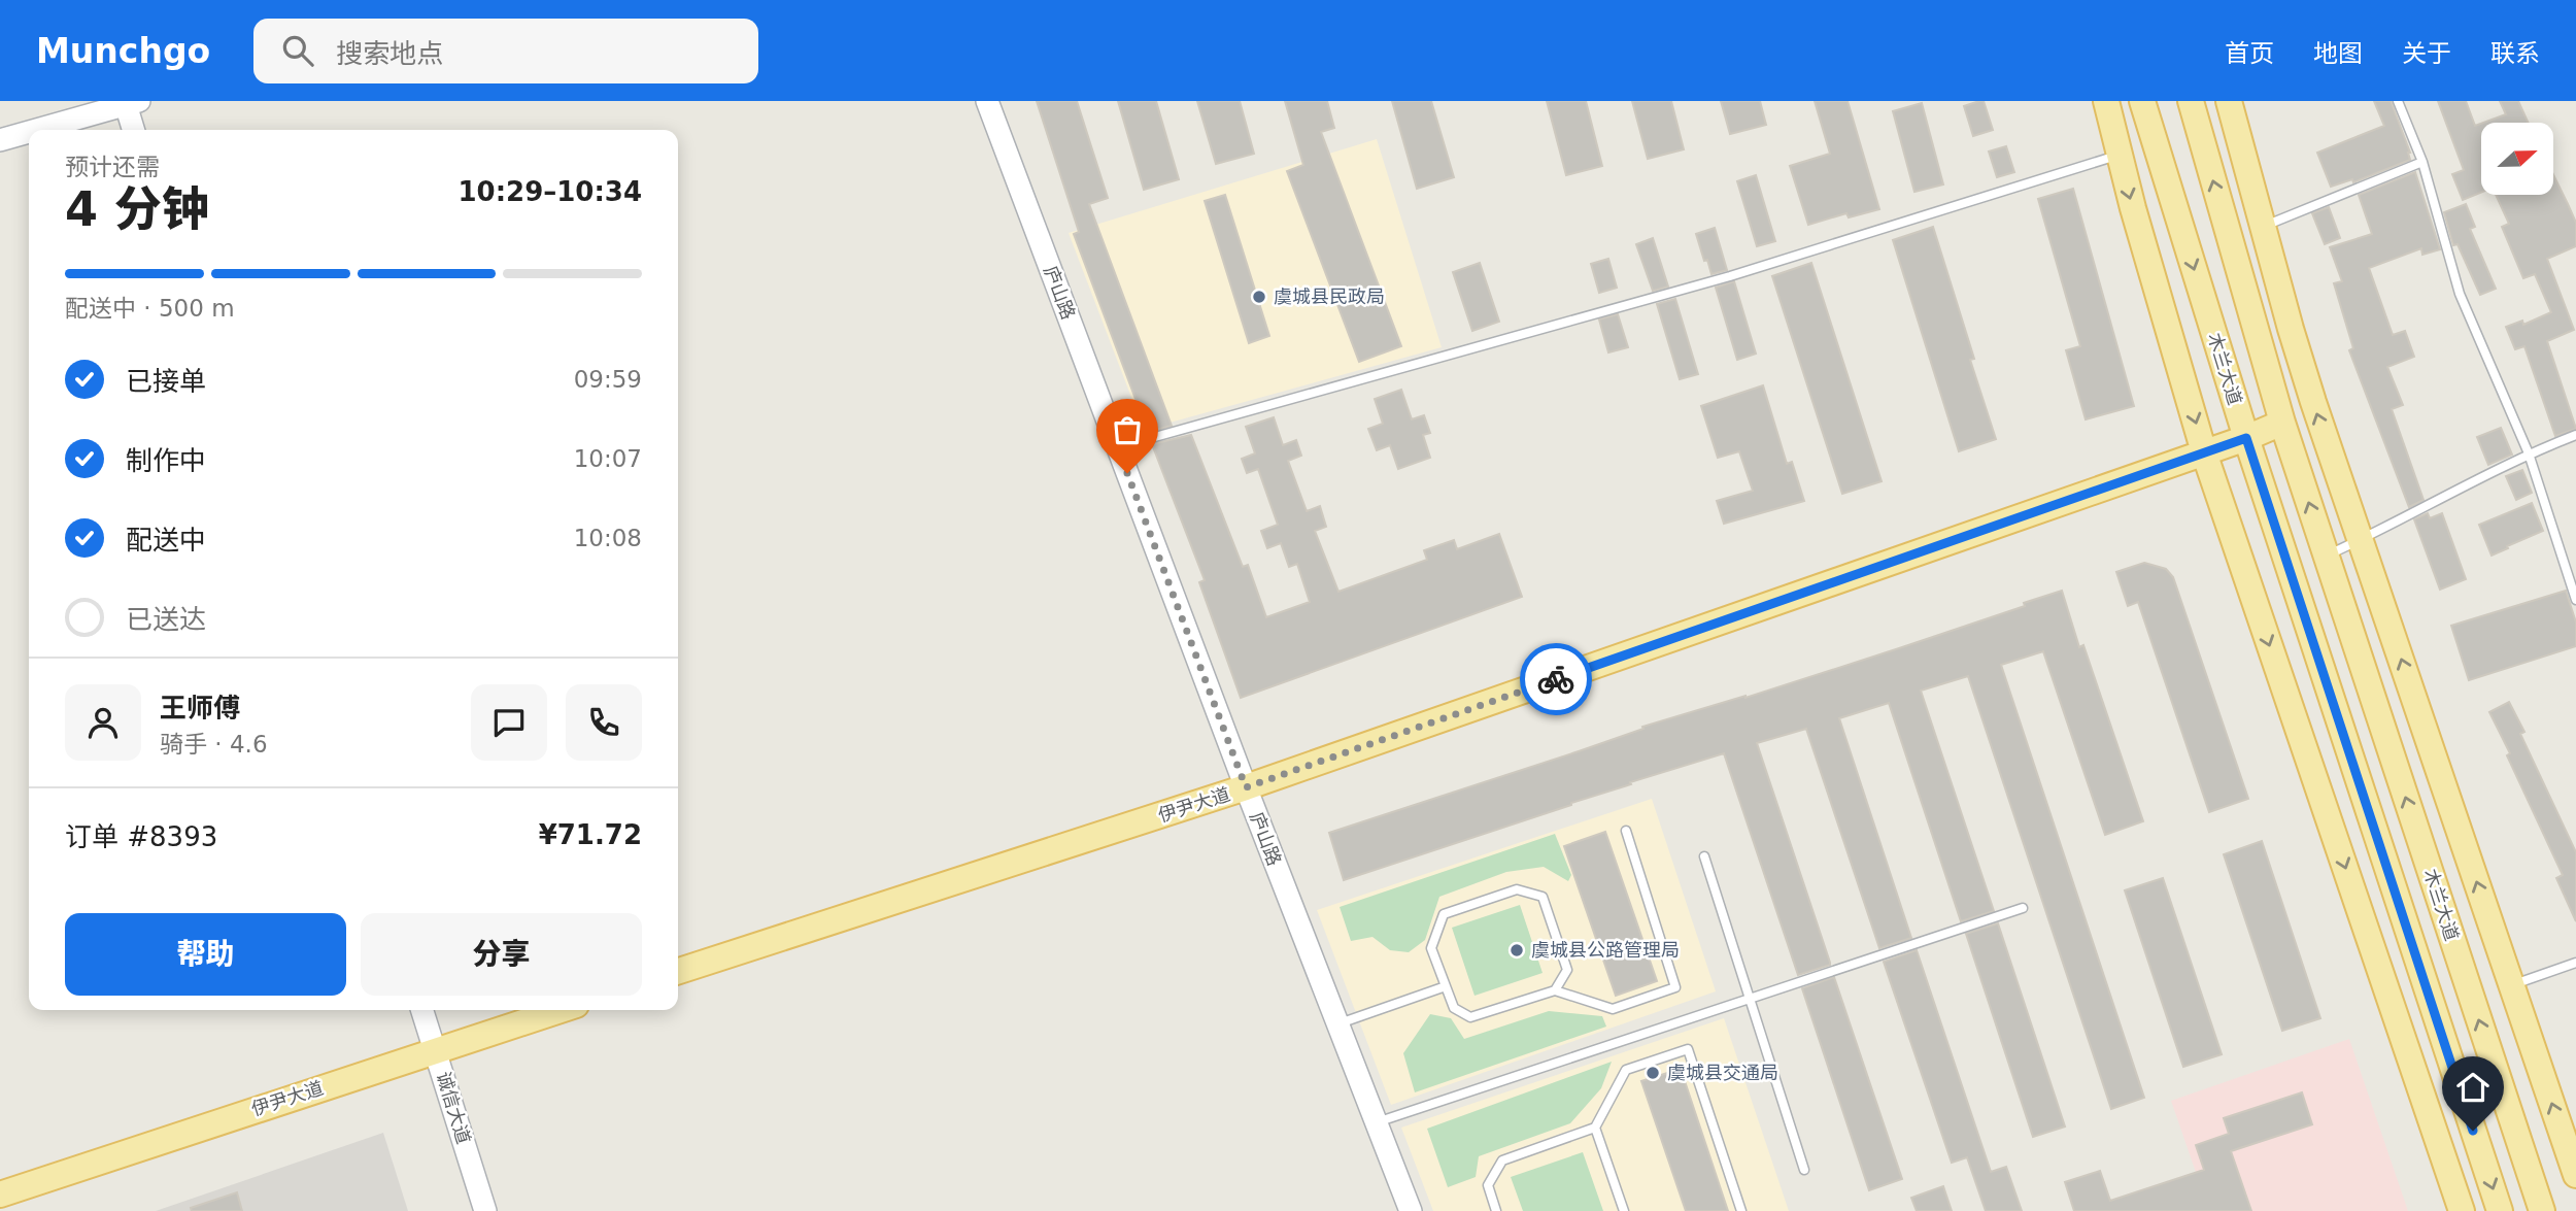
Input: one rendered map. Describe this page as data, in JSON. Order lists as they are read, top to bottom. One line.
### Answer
{"streets":{"main road":["木兰大道","伊尹大道"],"street":["庐山路","诚信大道"]},"crossings":[["庐山路","伊尹大道"],["木兰大道","伊尹大道"],["伊尹大道","诚信大道"]],"places":["虞城县民政局","虞城县公路管理局","虞城县交通局"],"north":"right","page":{"header":"Munchgo","search":"搜索地点","nav":["首页","地图","关于","联系"],"heading":["4 分钟","预计还需","10:29–10:34"],"panel":["王师傅","骑手 · 4.6","订单 #8393","¥71.72"],"bar":"配送中 · 500 m","list":[["已接单","09:59"],["制作中","10:07"],["配送中","10:08"],"已送达"],"buttons":["帮助","分享"]}}
